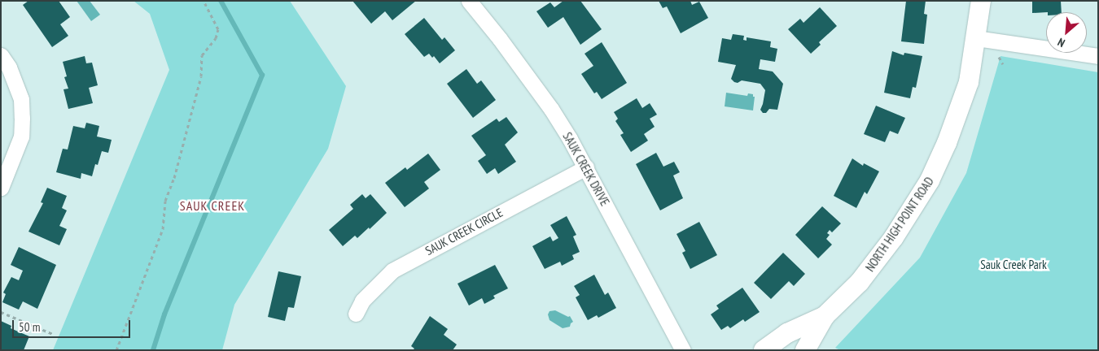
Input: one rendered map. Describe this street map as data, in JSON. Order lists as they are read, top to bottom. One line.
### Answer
{"streets":{"street":["SAUK CREEK DRIVE","NORTH HIGH POINT ROAD","SAUK CREEK CIRCLE"]},"crossings":[["SAUK CREEK DRIVE","SAUK CREEK CIRCLE"]],"districts":["SAUK CREEK"],"parks":["Sauk Creek Park"],"scale_bar":"50 m","north":"bottom left"}
